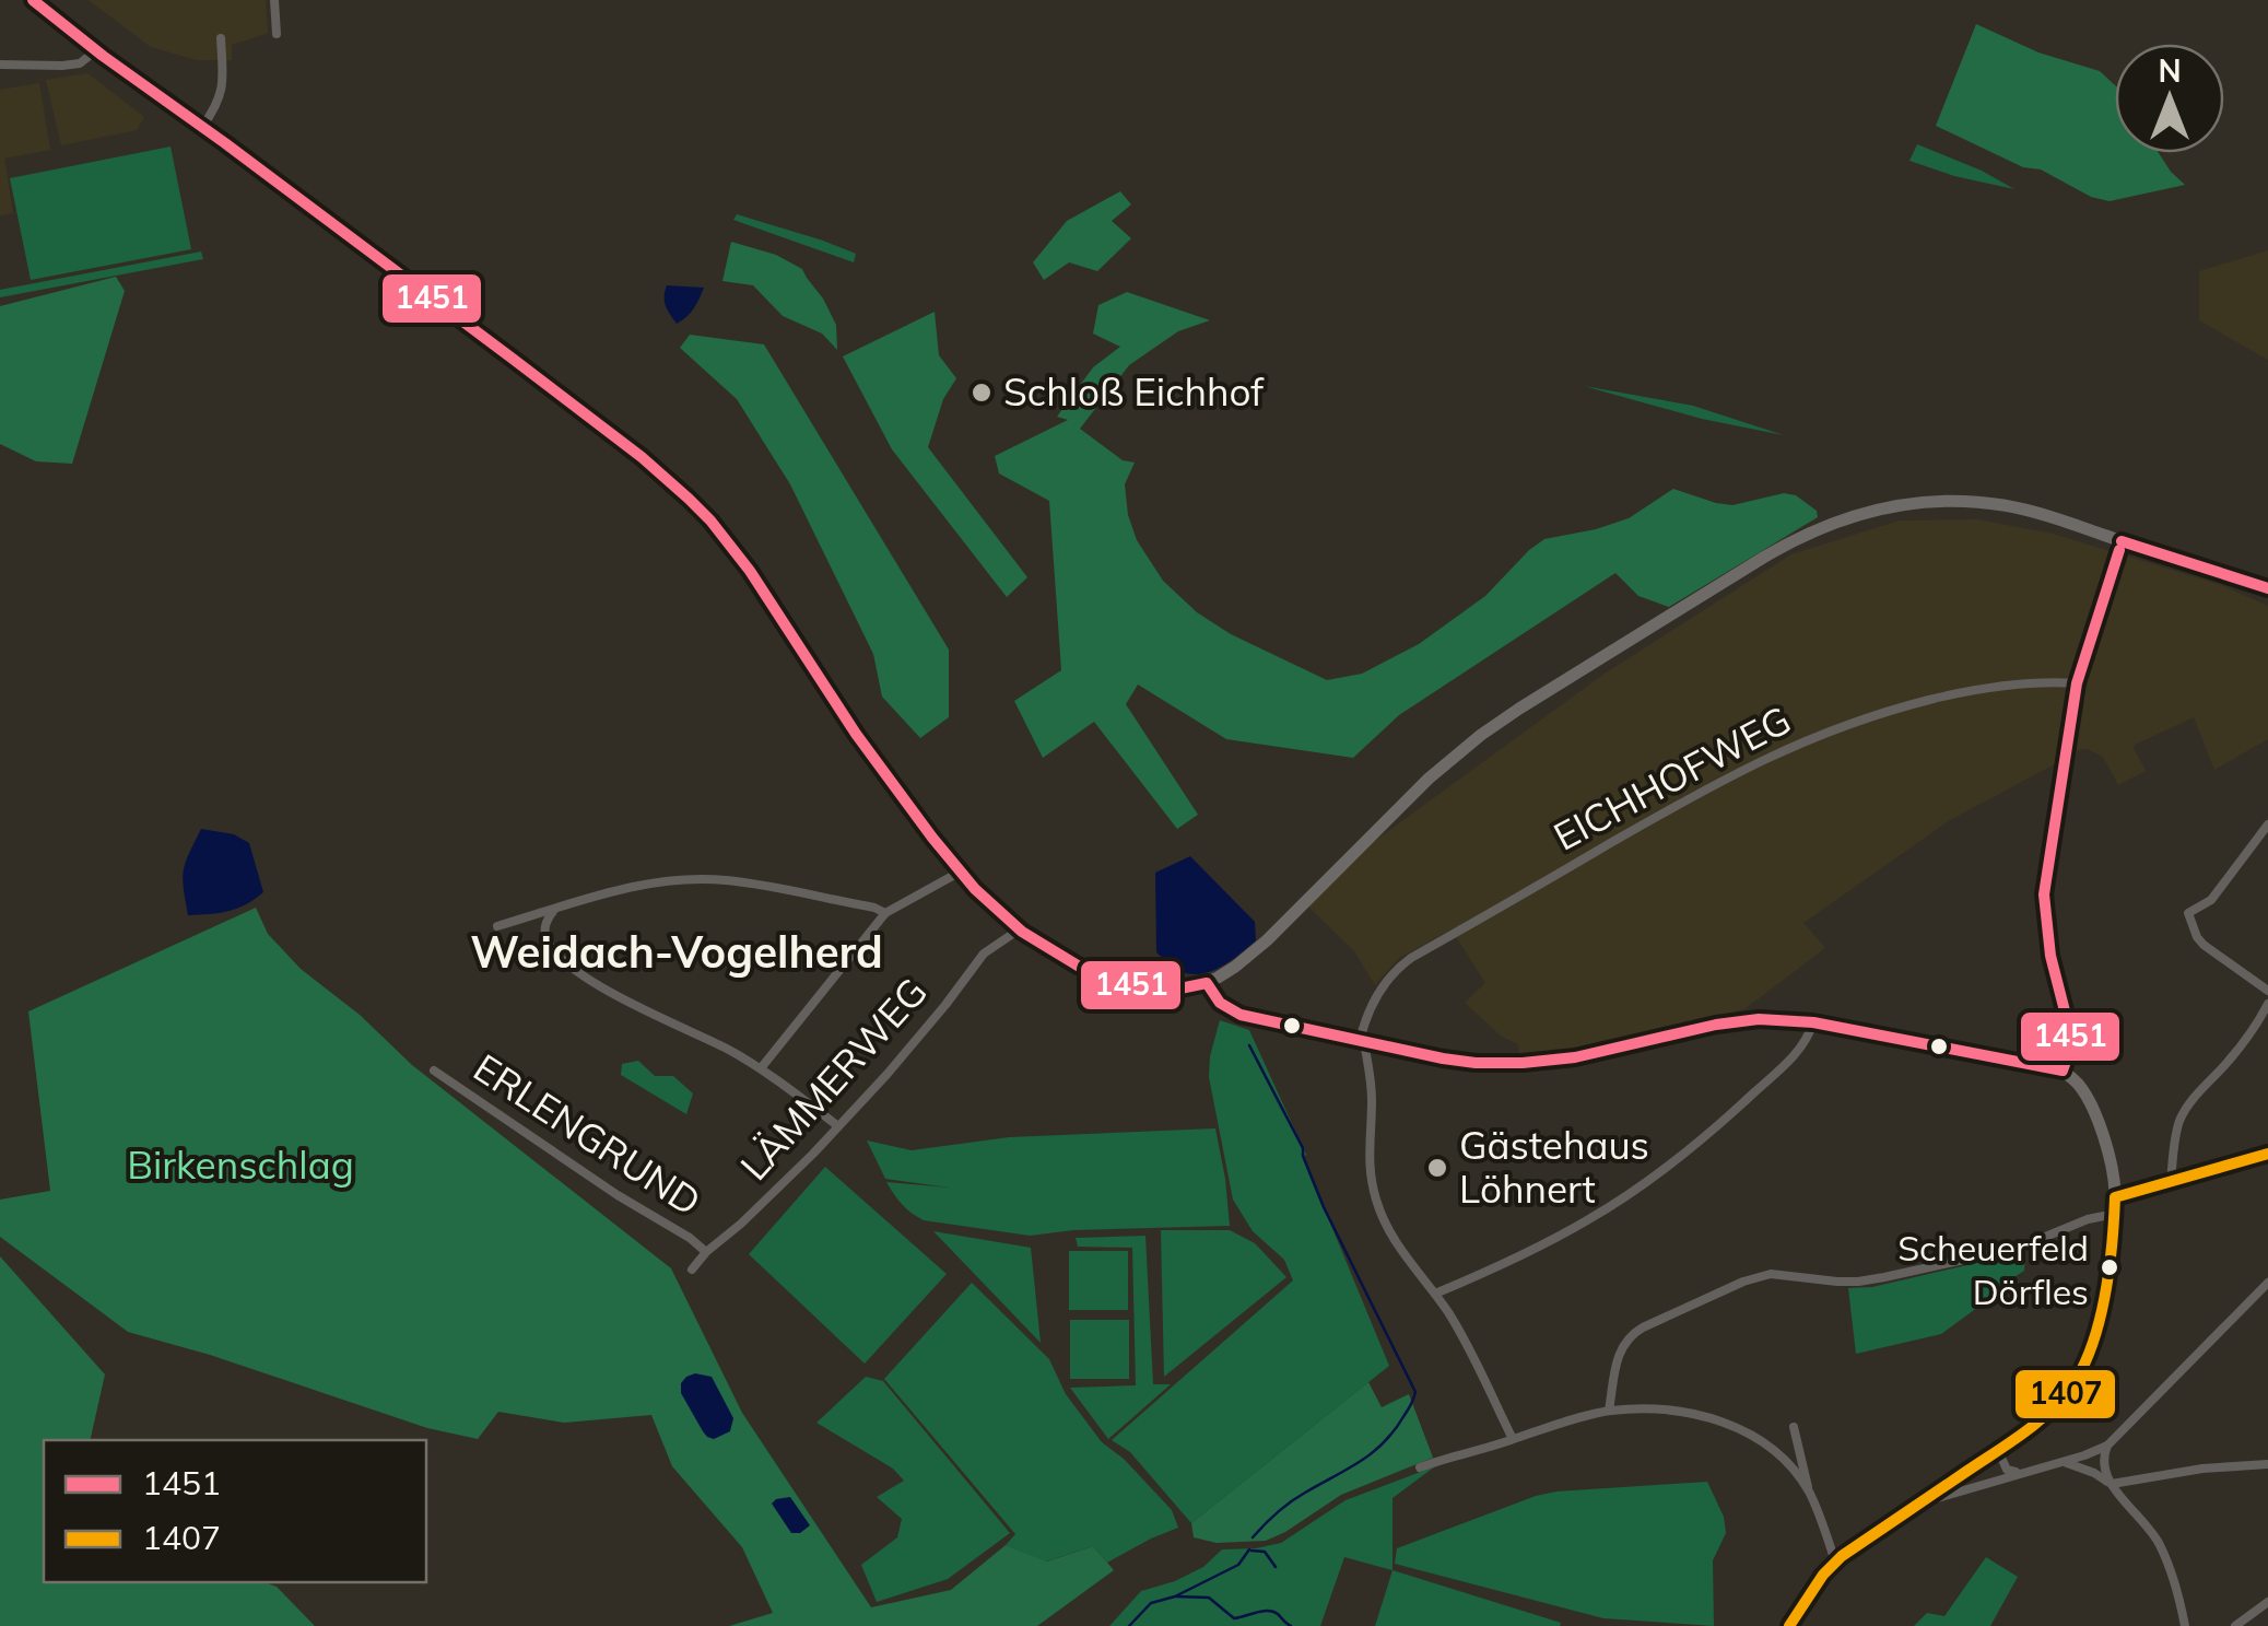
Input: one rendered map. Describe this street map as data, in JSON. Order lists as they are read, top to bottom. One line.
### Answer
{"streets":{"street":["EICHHOFWEG","LÄMMERWEG","ERLENGRUND"]},"crossings":[["LÄMMERWEG","ERLENGRUND"]],"districts":["Weidach-Vogelherd"],"parks":["Birkenschlag"],"places":["Schloß Eichhof","Gästehaus Löhnert","Scheuerfeld Dörfles"],"lines":["transit line 1451","transit line 1407"],"legend":["1451","1407"],"north":"top"}
